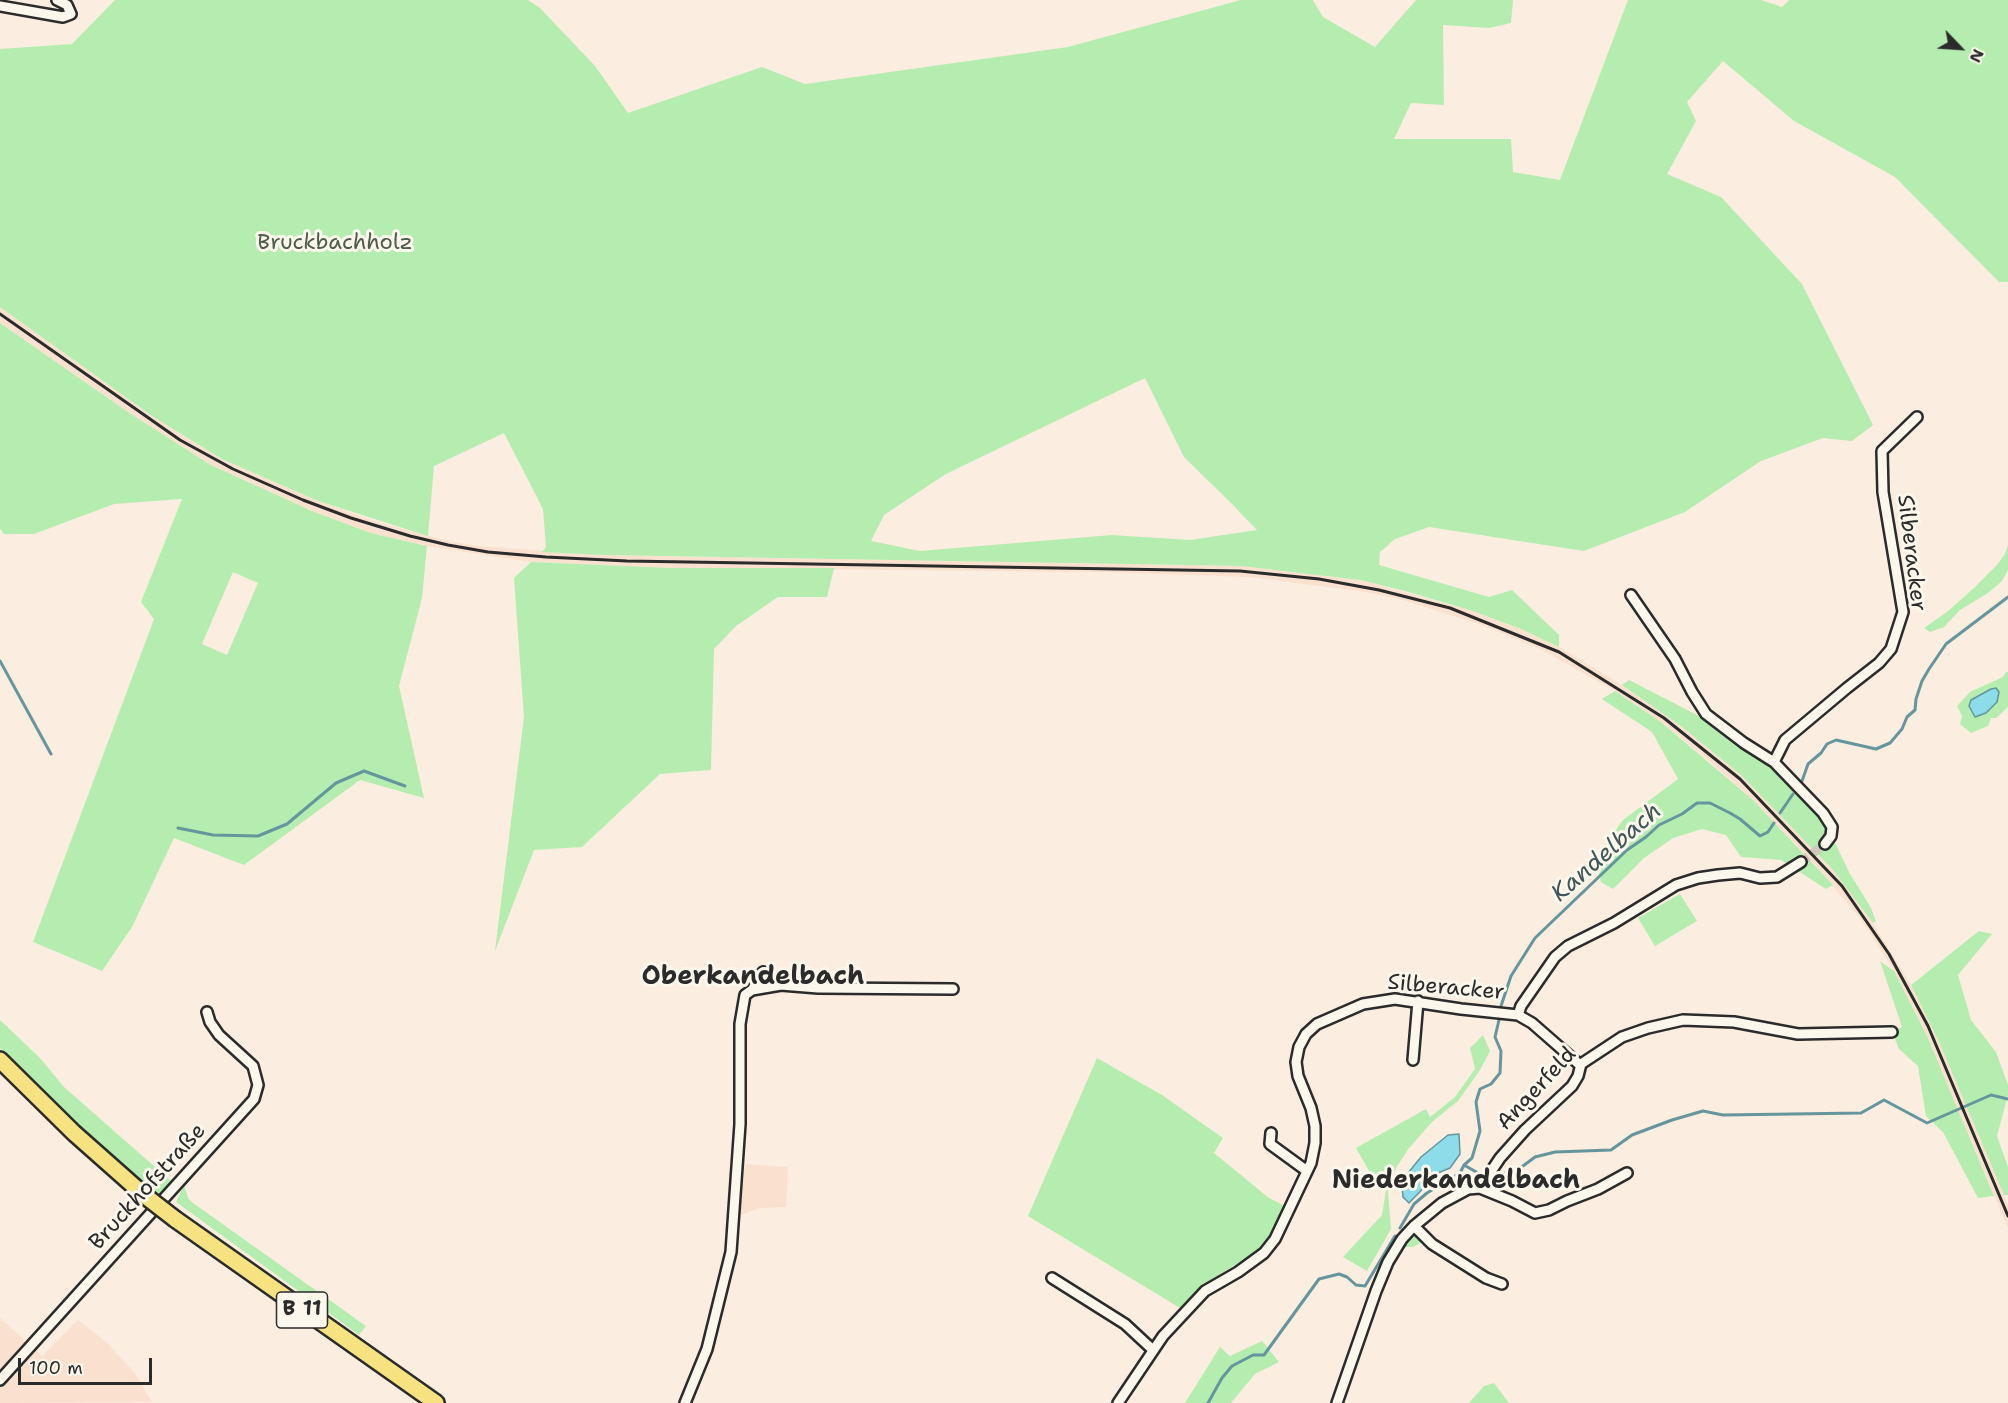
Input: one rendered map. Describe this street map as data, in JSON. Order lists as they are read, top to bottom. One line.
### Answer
{"streets":{"main road":["B 11"],"street":["Silberacker","Angerfeld","Bruckhofstraße"]},"crossings":[["Silberacker","Angerfeld"]],"districts":["Oberkandelbach","Niederkandelbach"],"water":["Kandelbach"],"parks":["Bruckbachholz"],"scale_bar":"100 m","north":"bottom right"}
